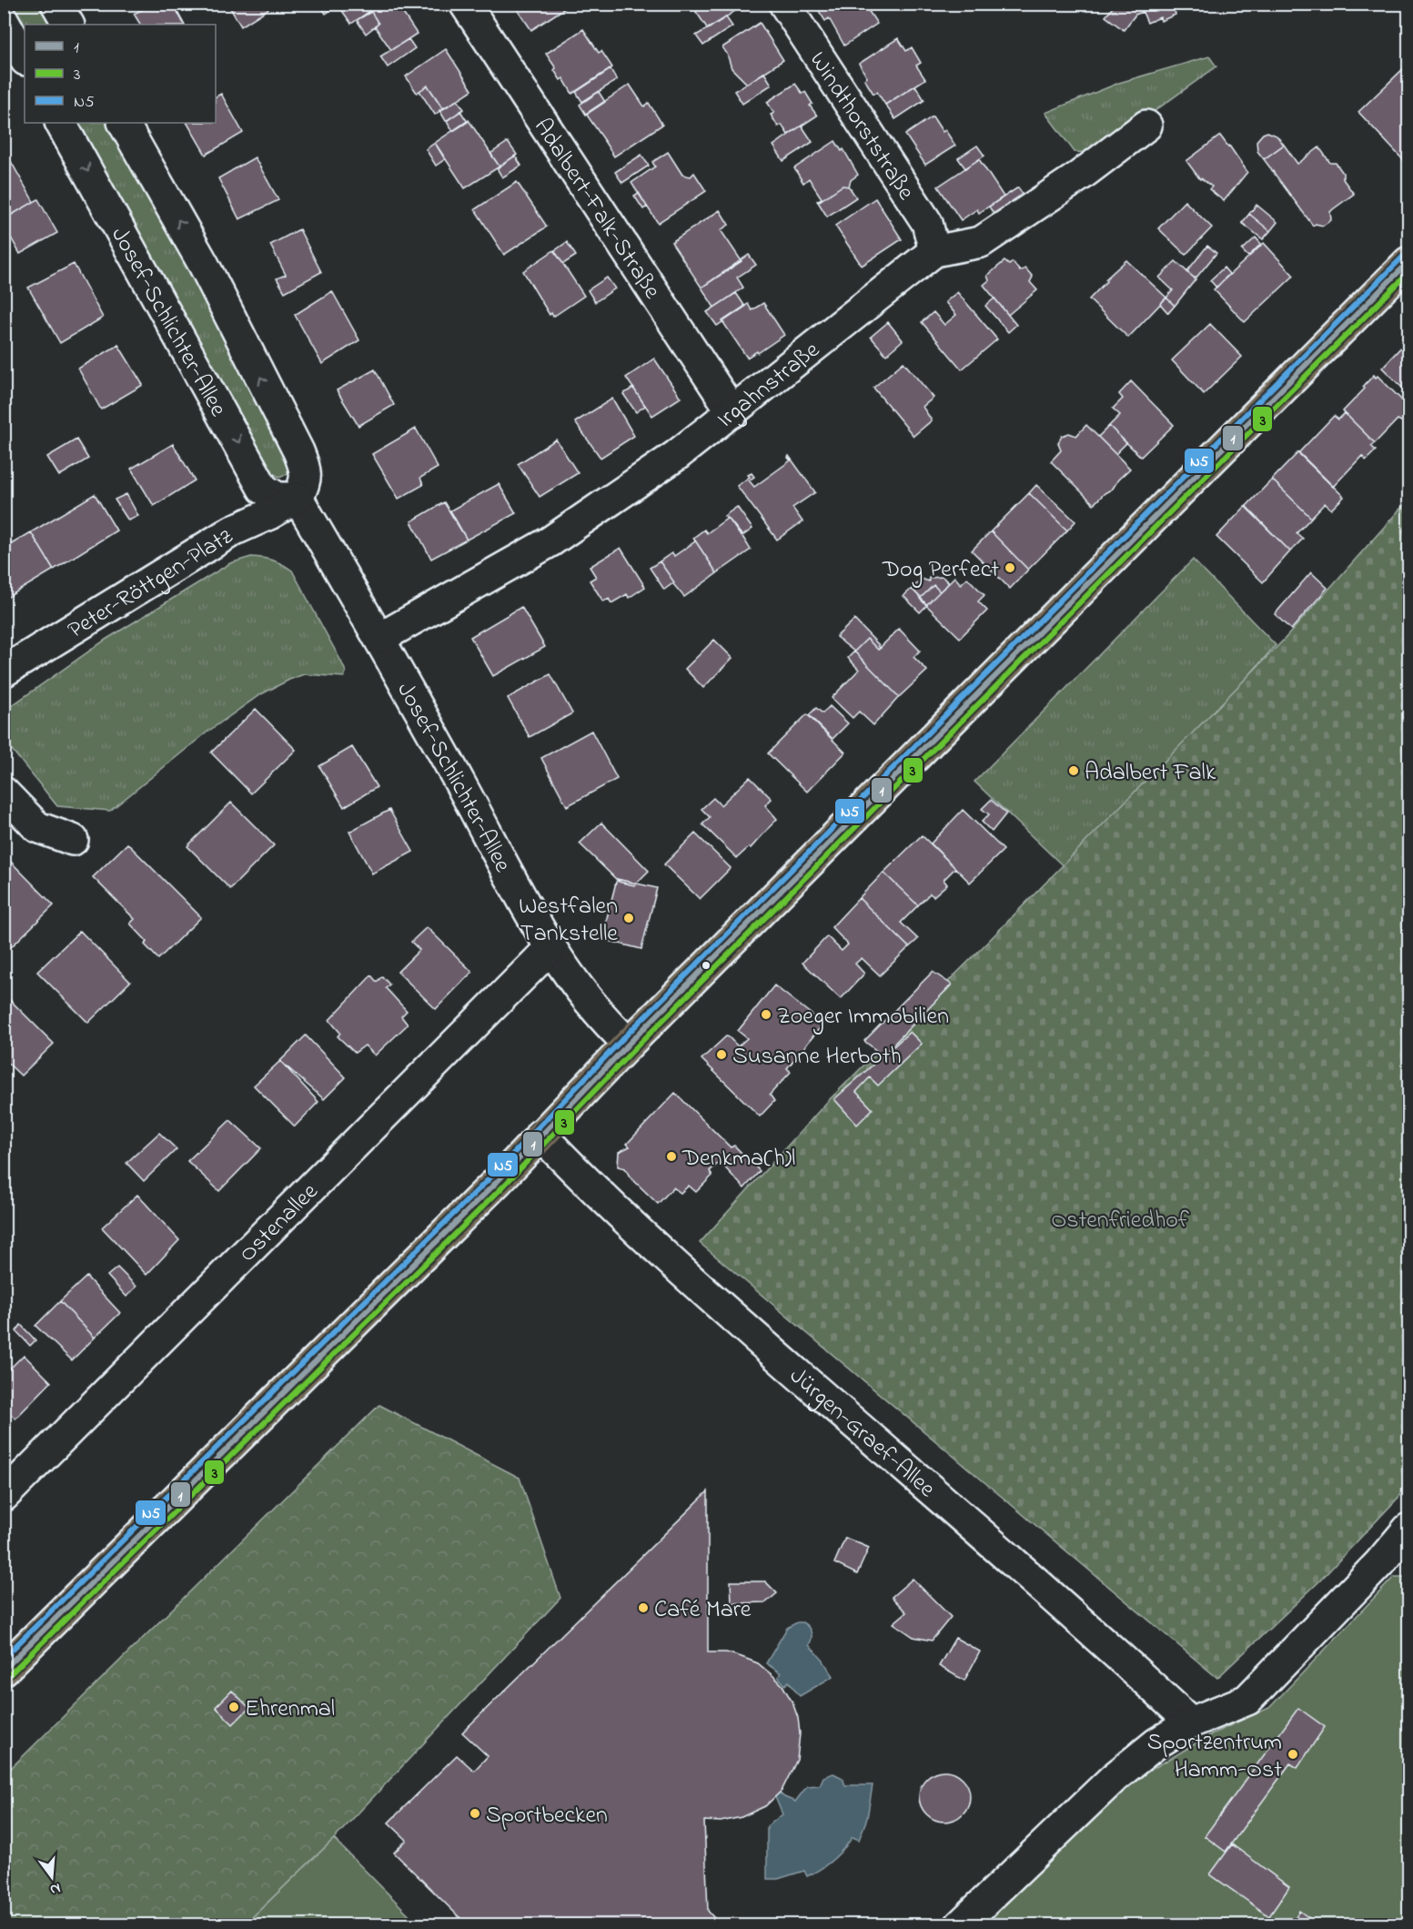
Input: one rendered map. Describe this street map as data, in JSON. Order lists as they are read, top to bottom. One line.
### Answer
{"streets":{"street":["Windthorststraße","Adalbert-Falk-Straße","Josef-Schlichter-Allee","Irgahnstraße","Peter-Röttgen-Platz","Ostenallee","Jürgen-Graef-Allee"]},"crossings":[["Windthorststraße","Irgahnstraße"],["Adalbert-Falk-Straße","Irgahnstraße"],["Josef-Schlichter-Allee","Irgahnstraße"],["Josef-Schlichter-Allee","Peter-Röttgen-Platz"],["Josef-Schlichter-Allee","Ostenallee"]],"parks":["Ostenfriedhof"],"places":["Dog Perfect","Adalbert Falk","Westfalen Tankstelle","Zoeger Immobilien","Susanne Herboth","Denkma(h)l","Café Mare","Ehrenmal","Sportzentrum Hamm-Ost","Sportbecken"],"lines":["transit line N5","transit line 1","transit line 3"],"legend":["1","3","N5"],"north":"bottom"}
